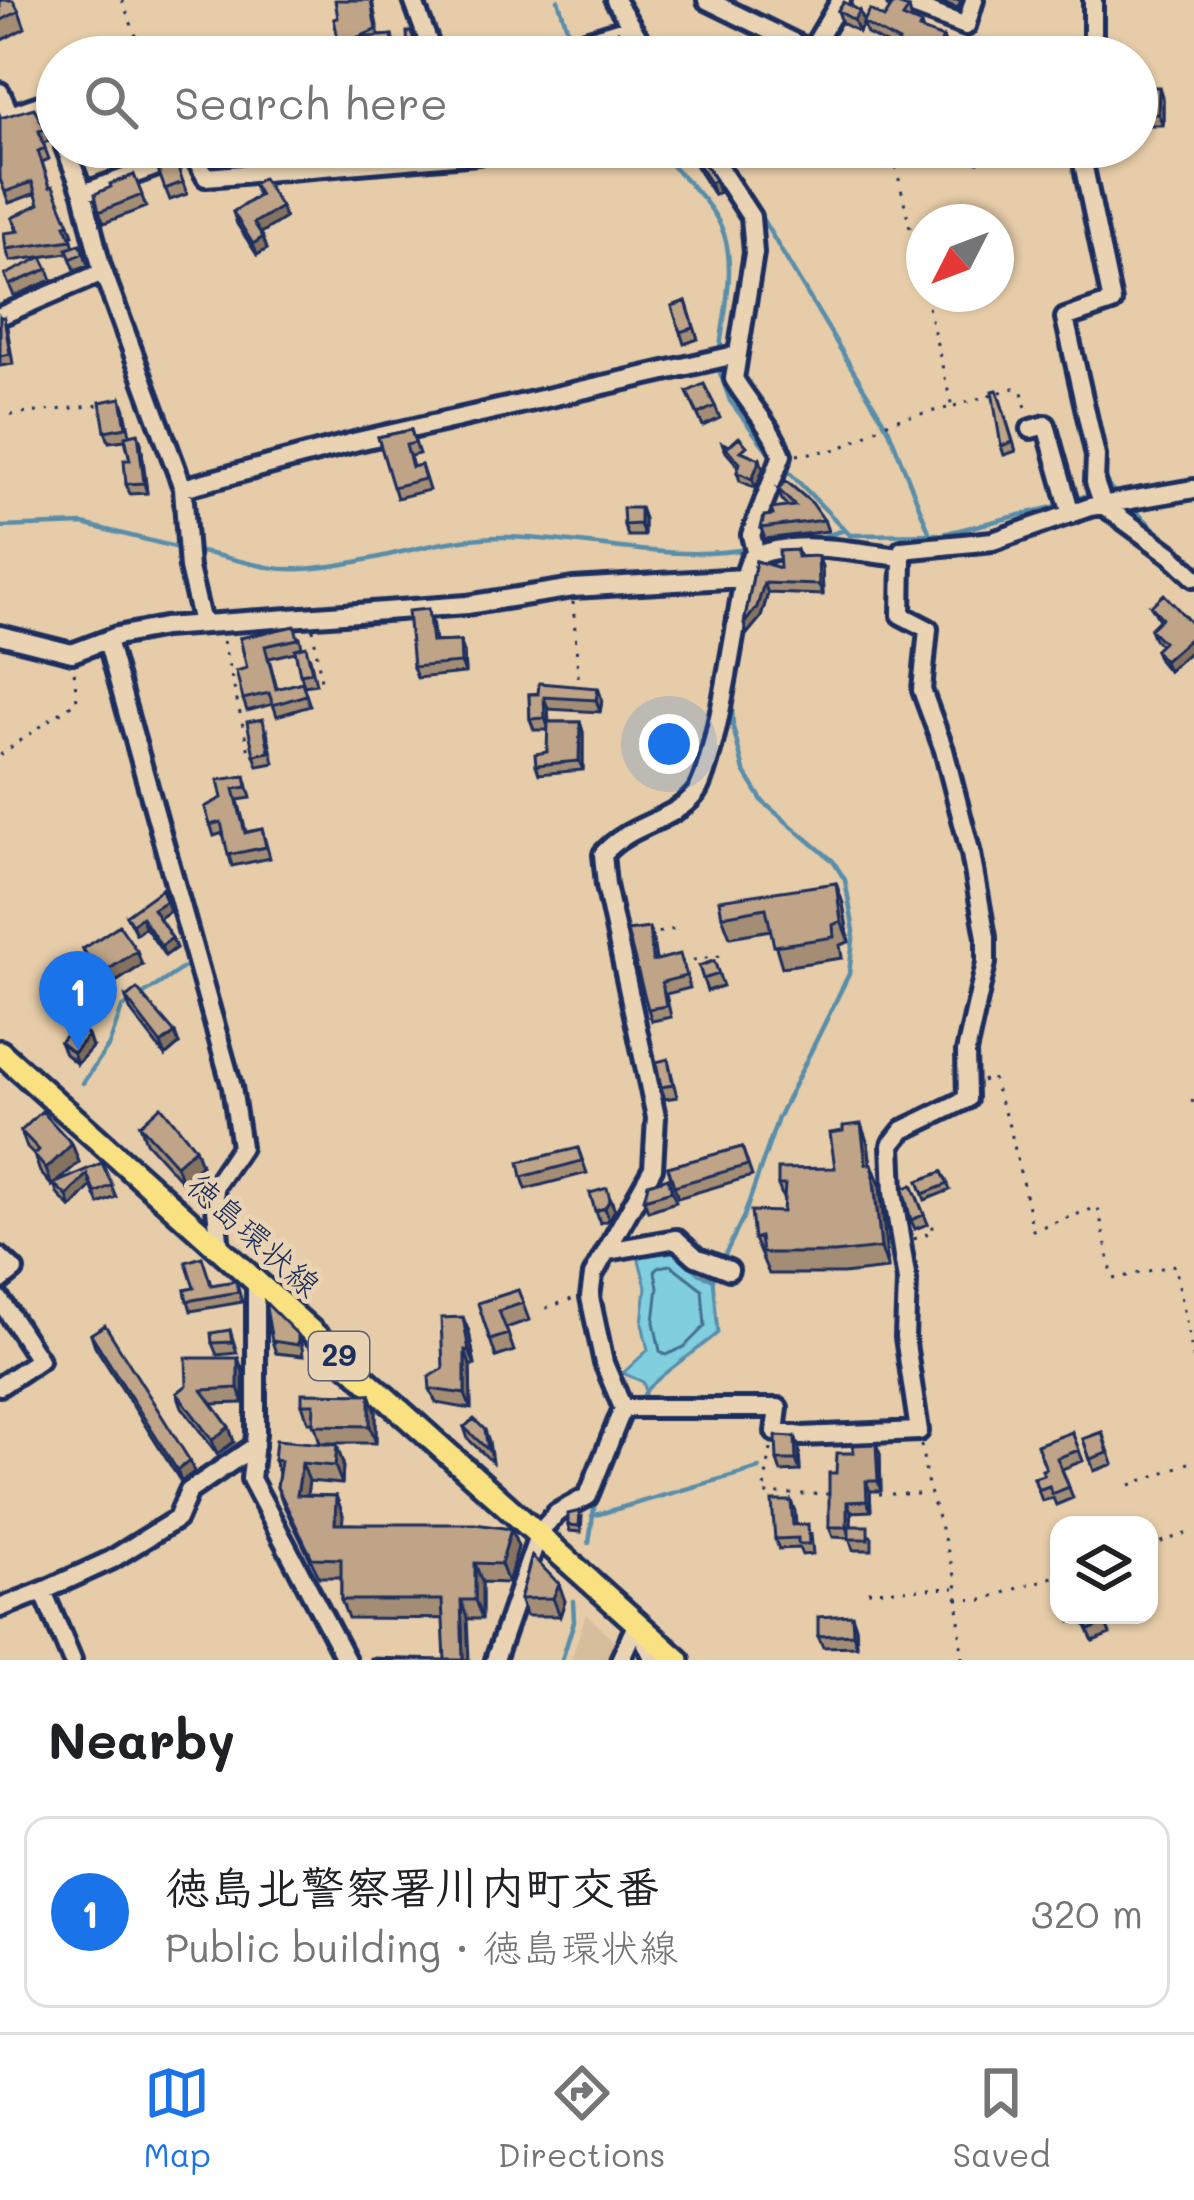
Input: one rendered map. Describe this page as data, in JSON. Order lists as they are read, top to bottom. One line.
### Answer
{"streets":{"main road":["徳島環状線","29"]},"north":"bottom left","page":{"search":"Search here","pins":"1","heading":"Nearby","list":[{"mark":"1","name":"徳島北警察署川内町交番","note":"Public building · 徳島環状線","value":"320 m"}],"nav":["Map","Directions","Saved"]}}
